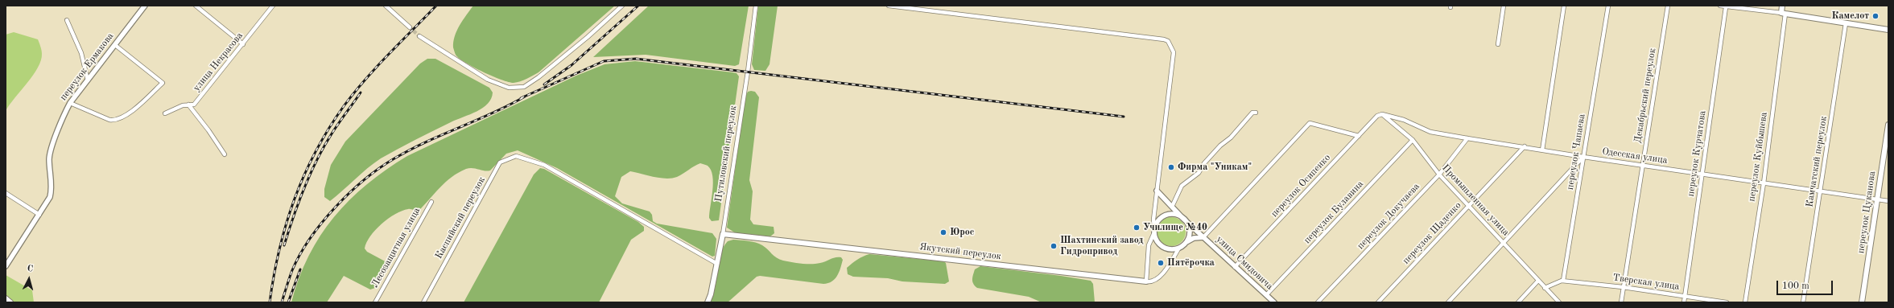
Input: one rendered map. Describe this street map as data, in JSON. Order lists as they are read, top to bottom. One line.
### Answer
{"streets":{"main road":["Путиловский переулок","переулок Куйбышева","переулок Цуканова","Якутский переулок"],"street":["улица Некрасова","переулок Ермакова","Декабрьский переулок","переулок Чапаева","переулок Курчатова","Одесская улица","Камчатский переулок","переулок Осипенко","Промышленная улица","переулок Булавина","переулок Докучаева","Каспийский переулок","переулок Щаденко","Лесозащитная улица","улица Смидовича","Тверская улица"]},"crossings":[["Декабрьский переулок","Одесская улица"],["Декабрьский переулок","Тверская улица"],["переулок Чапаева","Одесская улица"],["переулок Чапаева","Тверская улица"],["Путиловский переулок","Каспийский переулок"],["Путиловский переулок","Якутский переулок"],["переулок Курчатова","Одесская улица"],["переулок Курчатова","Тверская улица"],["Одесская улица","переулок Куйбышева"],["Одесская улица","Камчатский переулок"],["Одесская улица","переулок Осипенко"],["Одесская улица","Промышленная улица"],["Одесская улица","переулок Цуканова"],["Одесская улица","переулок Докучаева"],["Одесская улица","переулок Щаденко"],["переулок Осипенко","Промышленная улица"],["переулок Осипенко","улица Смидовича"],["Промышленная улица","переулок Булавина"],["Промышленная улица","переулок Докучаева"],["Промышленная улица","переулок Щаденко"],["переулок Булавина","улица Смидовича"]],"places":["Камелот","Фирма \"Уникам\"","Училище №40","Юрос","Шахтинский завод Гидропривод","Пятёрочка"],"scale_bar":"100 m","north":"top"}
